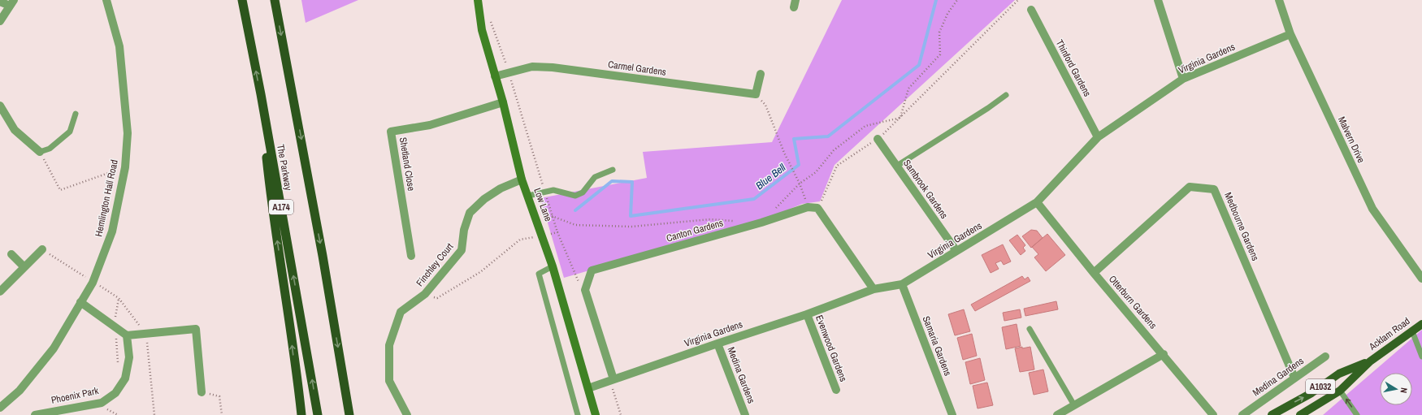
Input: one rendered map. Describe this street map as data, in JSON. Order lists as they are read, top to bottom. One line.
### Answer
{"streets":{"highway":["The Parkway","A174"],"main road":["Low Lane","Acklam Road","A1032"],"street":["Virginia Gardens","Carmel Gardens","Thinford Gardens","Malvern Drive","Shetland Close","Sambrook Gardens","Hemlington Hall Road","Medbourne Gardens","Canton Gardens","Finchley Court","Otterburn Gardens","Samaria Gardens","Evenwood Gardens","Medina Gardens","Phoenix Park"]},"crossings":[["Virginia Gardens","Thinford Gardens"],["Virginia Gardens","Malvern Drive"],["Virginia Gardens","Sambrook Gardens"],["Virginia Gardens","Low Lane"],["Virginia Gardens","Otterburn Gardens"],["Virginia Gardens","Samaria Gardens"],["Virginia Gardens","Evenwood Gardens"],["Virginia Gardens","Medina Gardens"],["Carmel Gardens","Low Lane"],["Shetland Close","Low Lane"],["The Parkway","A174"],["Low Lane","Finchley Court"],["Medbourne Gardens","Otterburn Gardens"],["Medbourne Gardens","Medina Gardens"]],"water":["Blue Bell"],"north":"right"}
